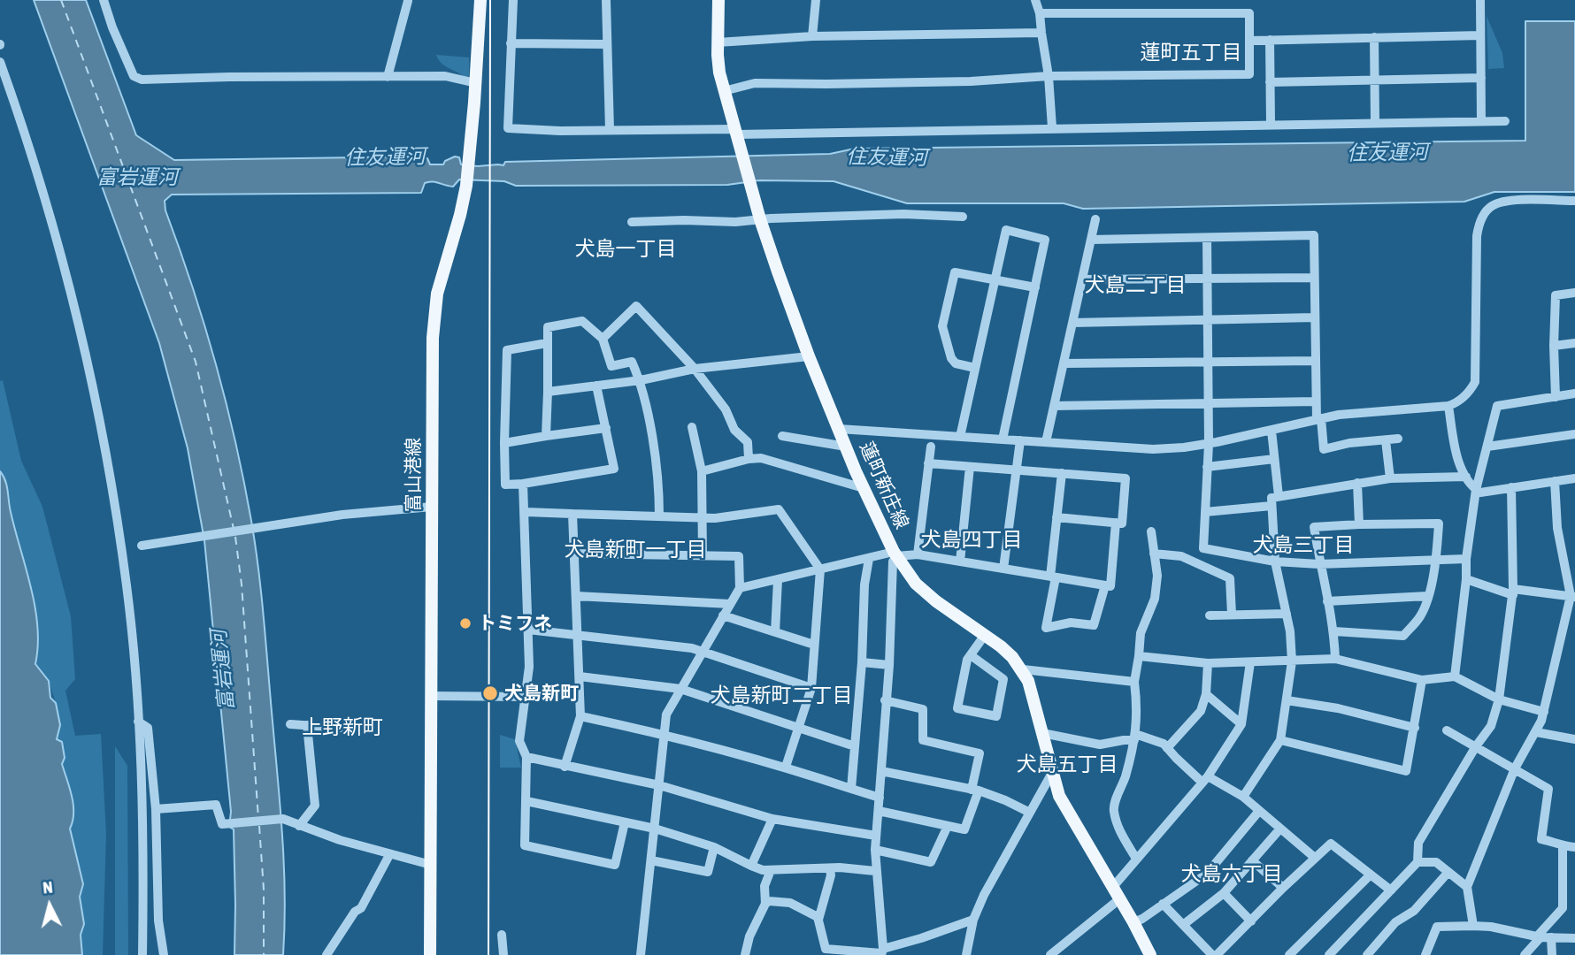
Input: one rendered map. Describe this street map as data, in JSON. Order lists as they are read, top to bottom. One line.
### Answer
{"streets":{"main road":["富山港線","蓮町新庄線"]},"districts":["蓮町五丁目","犬島一丁目","犬島二丁目","犬島四丁目","犬島三丁目","犬島新町一丁目","犬島新町二丁目","上野新町","犬島五丁目","犬島六丁目"],"water":["住友運河","富岩運河"],"places":["トミフネ","犬島新町"],"north":"top"}
